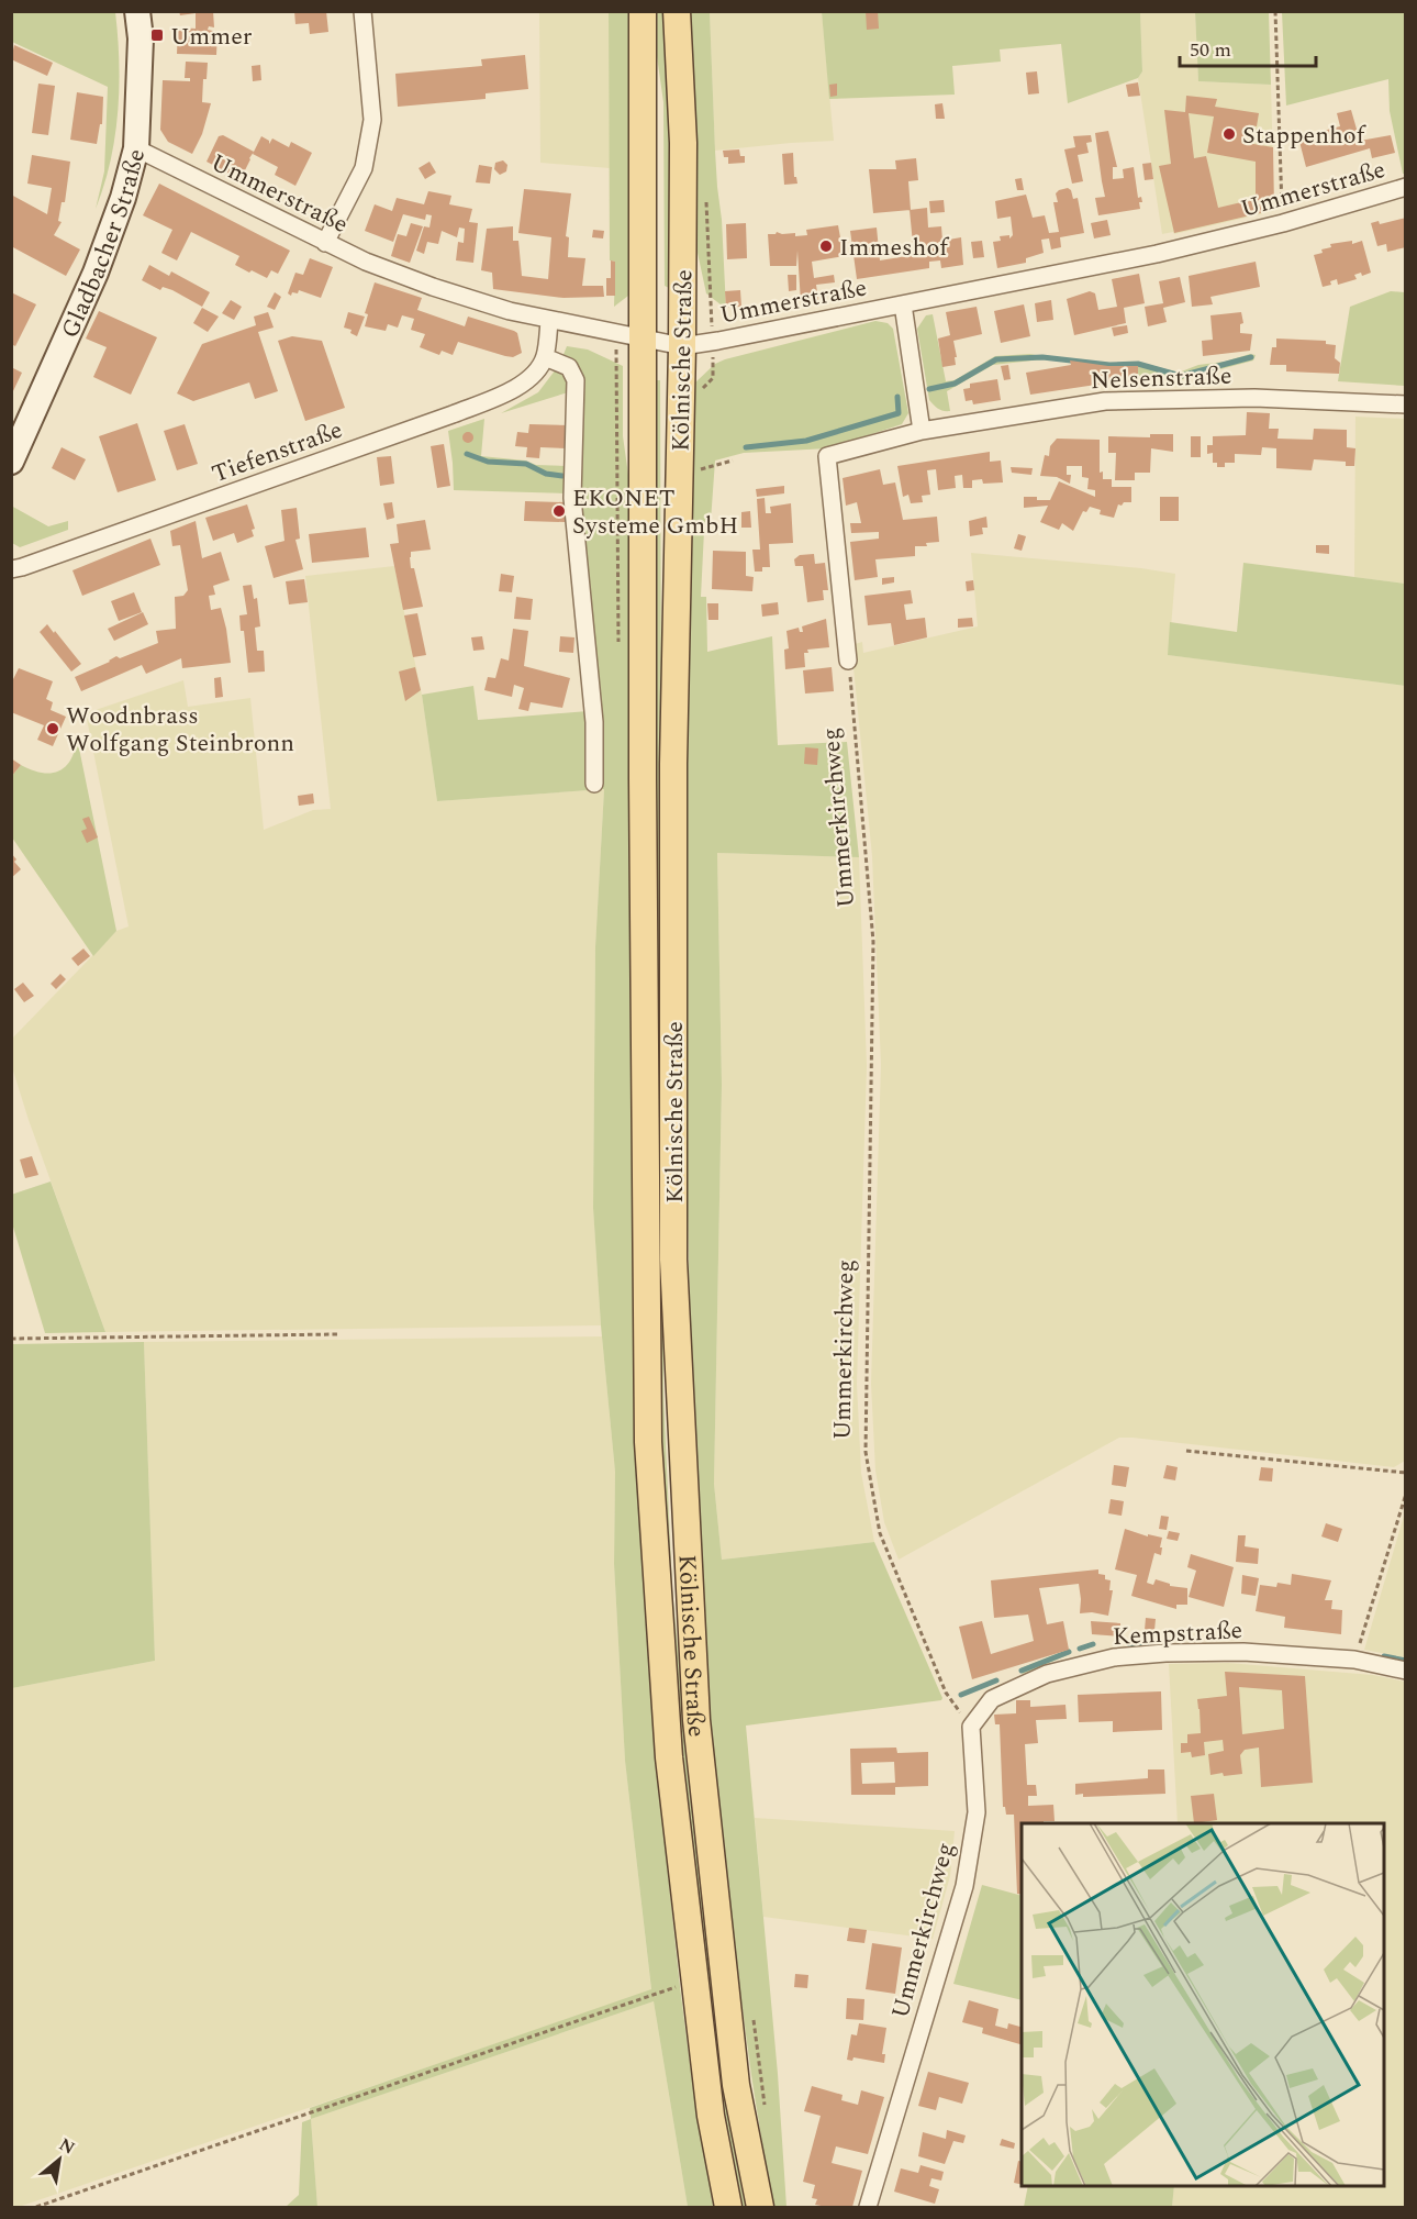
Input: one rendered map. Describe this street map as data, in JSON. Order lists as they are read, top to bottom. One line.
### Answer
{"streets":{"main road":["Gladbacher Straße","Kölnische Straße"],"street":["Ummerstraße","Nelsenstraße","Tiefenstraße","Ummerkirchweg","Kempstraße"]},"crossings":[["Ummerstraße","Gladbacher Straße"],["Ummerstraße","Kölnische Straße"],["Nelsenstraße","Ummerkirchweg"],["Ummerkirchweg","Kempstraße"]],"places":{"transit":["Ummer"],"other":["Stappenhof","Immeshof","EKONET Systeme GmbH","Woodnbrass Wolfgang Steinbronn"]},"scale_bar":"50 m","north":"top right"}
